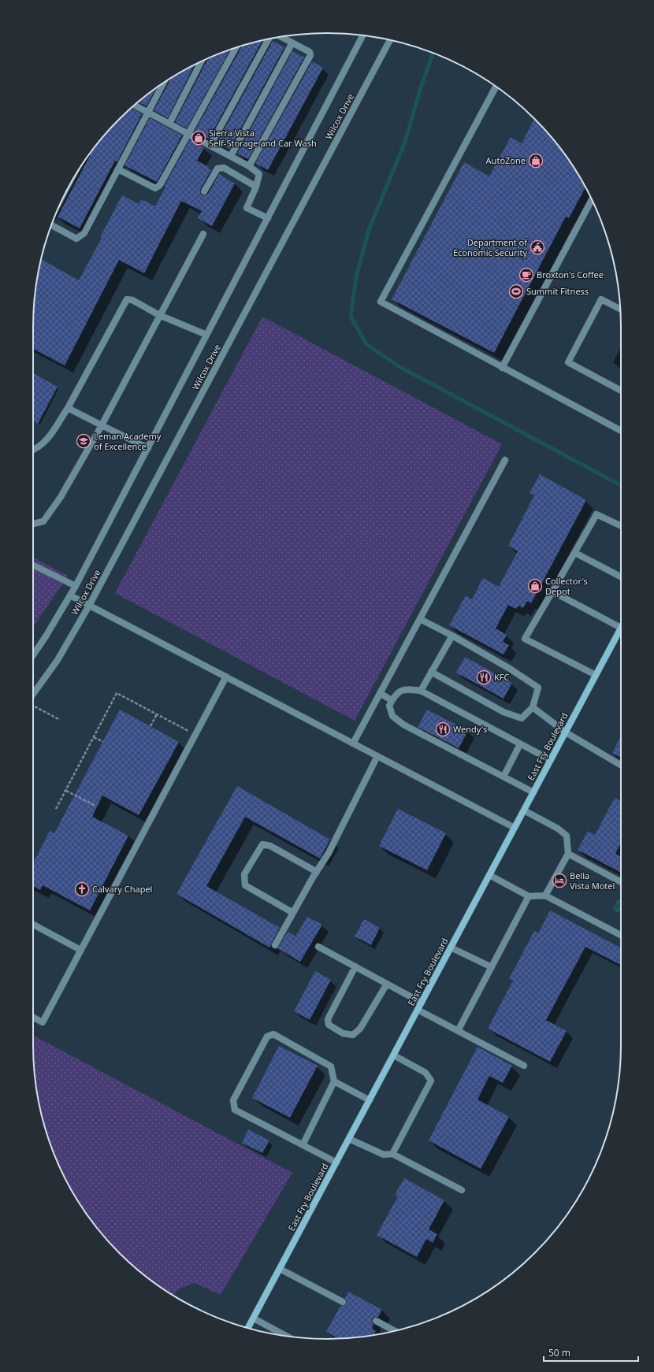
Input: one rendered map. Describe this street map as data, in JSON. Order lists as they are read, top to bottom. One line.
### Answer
{"streets":{"main road":["East Fry Boulevard"],"street":["Wilcox Drive"]},"places":{"shop":["Sierra Vista Self-Storage and Car Wash","AutoZone","Collector's Depot"],"public building":["Department of Economic Security"],"cafe":["Broxton's Coffee"],"sports":["Summit Fitness"],"school or university":["Leman Academy of Excellence"],"restaurant":["KFC","Wendy's"],"hotel":["Bella Vista Motel"],"church":["Calvary Chapel"]},"scale_bar":"50 m"}
